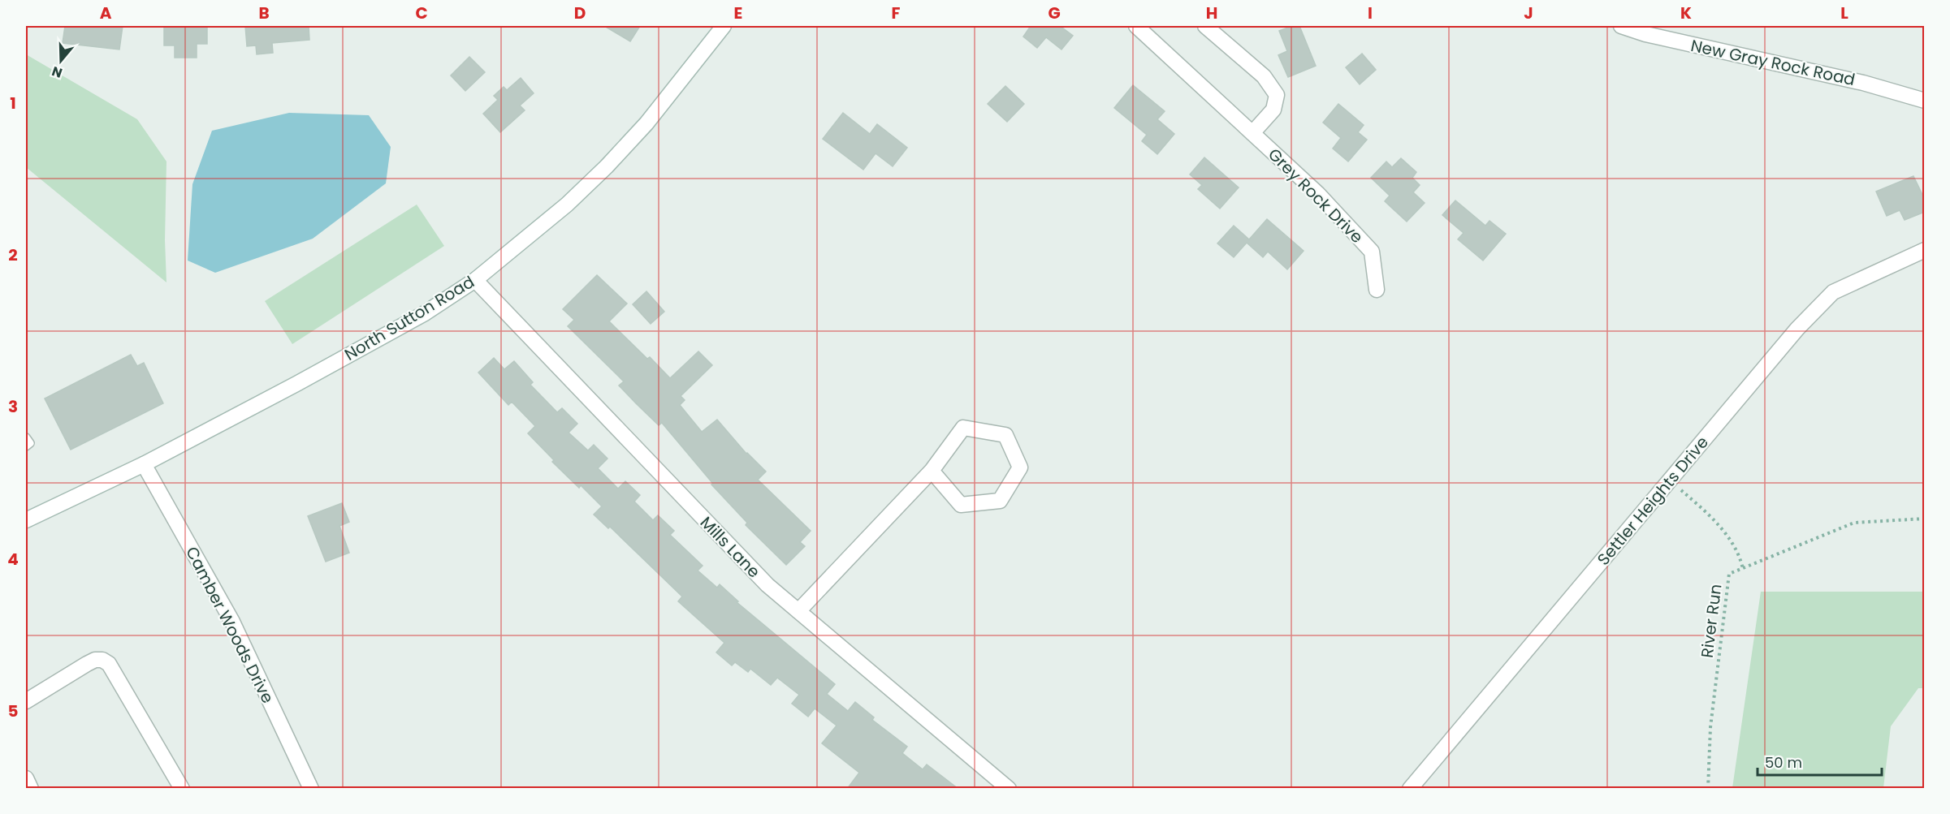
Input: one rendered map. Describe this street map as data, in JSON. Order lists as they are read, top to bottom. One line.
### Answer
{"streets":{"street":["New Gray Rock Road","Grey Rock Drive","North Sutton Road","Settler Heights Drive","Mills Lane","Camber Woods Drive"],"path":["River Run"]},"crossings":[["North Sutton Road","Mills Lane"],["North Sutton Road","Camber Woods Drive"]],"scale_bar":"50 m","north":"bottom","grid":{"columns":["A","B","C","D","E","F","G","H","I","J","K","L"],"rows":["1","2","3","4","5"]}}
